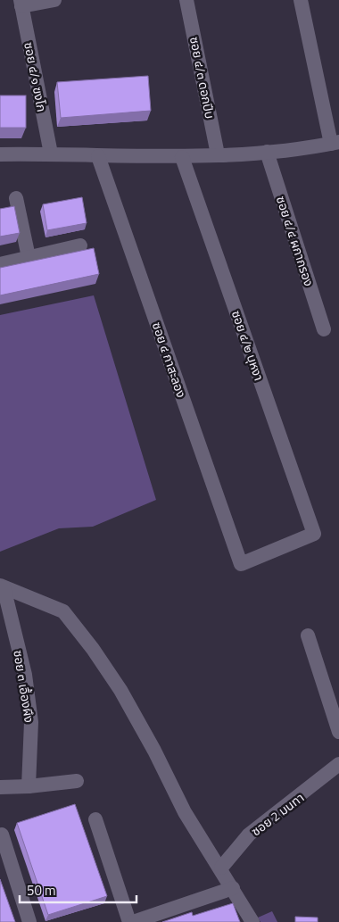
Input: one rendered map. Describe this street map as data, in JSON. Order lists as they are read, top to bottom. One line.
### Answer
{"streets":{"street":["ซอย ๔/๑ ฃงโก","ซอย ๔/๓ ดอกปีบ","ซอย ๔/๔ ผกากรอง","ซอย ๔/๒ บุหงา","ซอย ๔ กาสะลอง","ซอย ๓ เอื้องผึง","ซอย 2 มนทา"]},"crossings":[["ซอย ๔/๒ บุหงา","ซอย ๔ กาสะลอง"]],"scale_bar":"50 m"}
